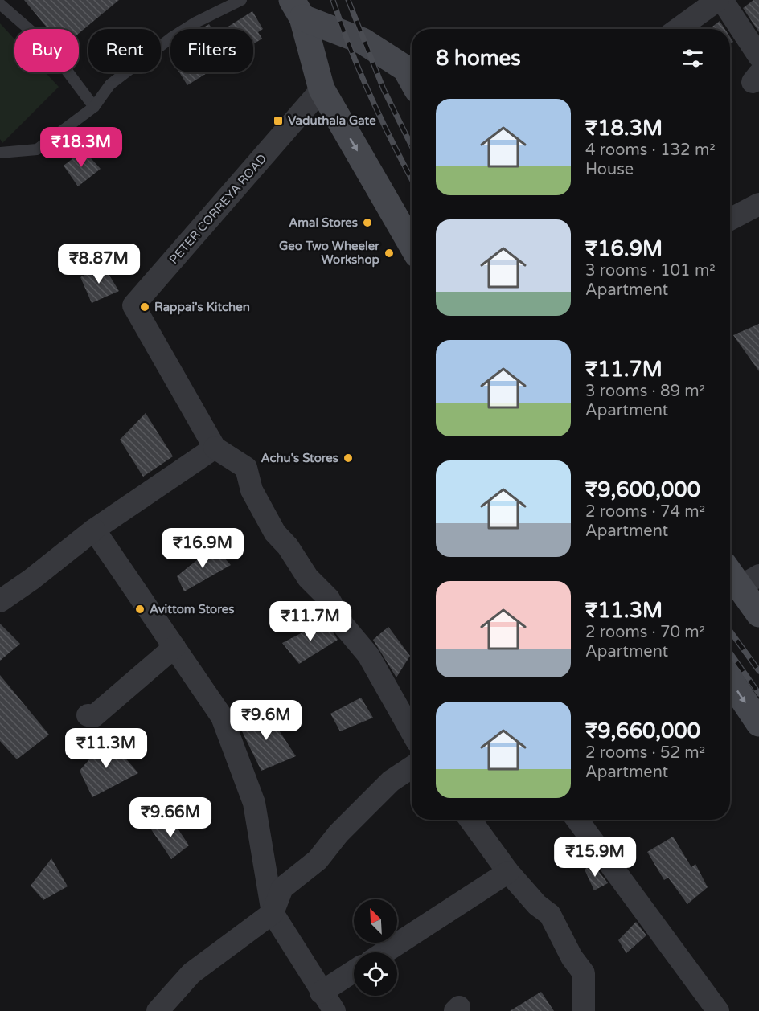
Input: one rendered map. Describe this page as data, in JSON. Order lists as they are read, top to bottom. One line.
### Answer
{"streets":{"street":["PETER CORREYA ROAD"]},"places":{"transit":["Vaduthala Gate"],"other":["Amal Stores","Geo Two Wheeler Workshop","Rappai's Kitchen","Achu's Stores","Avittom Stores"]},"north":"top left","page":{"chip":["Buy","Rent","Filters"],"heading":"8 homes","list":[{"name":"₹18.3M","note":"4 rooms · 132 m² · House"},{"name":"₹16.9M","note":"3 rooms · 101 m² · Apartment"},{"name":"₹11.7M","note":"3 rooms · 89 m² · Apartment"},{"name":"₹9,600,000","note":"2 rooms · 74 m² · Apartment"},{"name":"₹11.3M","note":"2 rooms · 70 m² · Apartment"},{"name":"₹9,660,000","note":"2 rooms · 52 m² · Apartment"}],"price":["₹18.3M","₹8.87M","₹16.9M","₹11.7M","₹9.6M","₹11.3M","₹9.66M","₹15.9M"]}}
